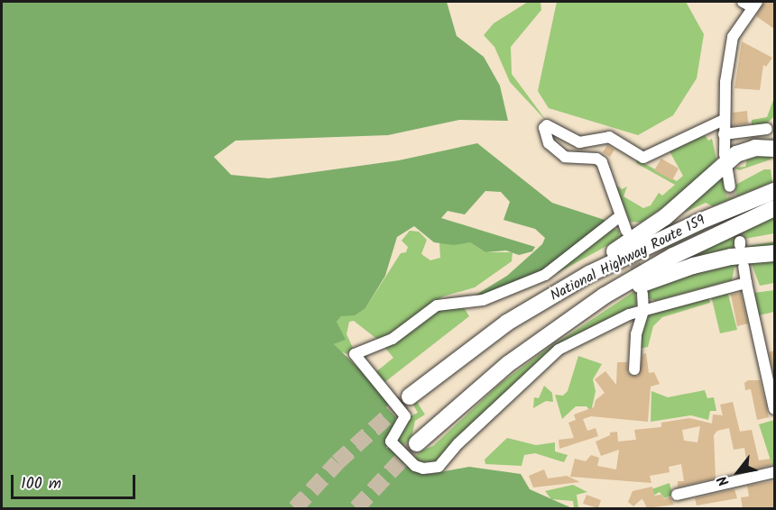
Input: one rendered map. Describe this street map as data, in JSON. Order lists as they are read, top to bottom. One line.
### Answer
{"streets":{"highway":["National Highway Route 159"]},"scale_bar":"100 m","north":"bottom left"}
